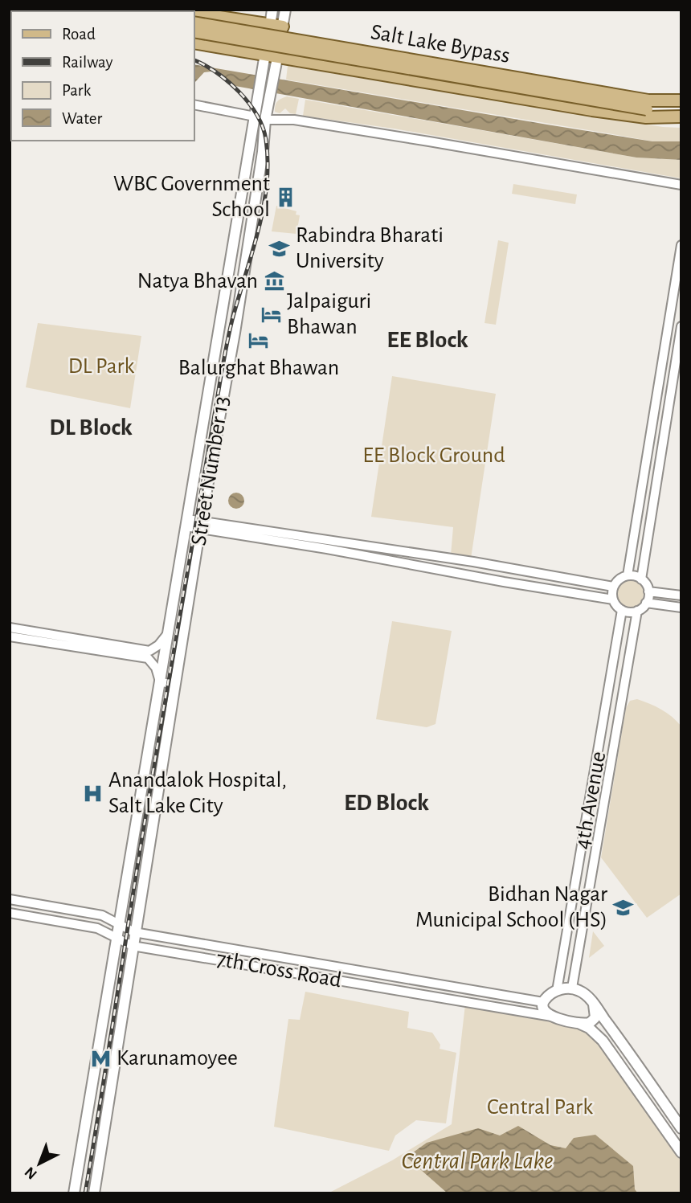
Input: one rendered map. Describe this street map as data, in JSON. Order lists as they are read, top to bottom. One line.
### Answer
{"streets":{"main road":["Salt Lake Bypass","Street Number 13"],"street":["4th Avenue","7th Cross Road"]},"crossings":[["Salt Lake Bypass","Street Number 13"],["Street Number 13","7th Cross Road"],["4th Avenue","7th Cross Road"]],"districts":["EE Block","DL Block","ED Block"],"water":["Central Park Lake"],"parks":["DL Park","EE Block Ground","Central Park"],"places":{"building":["WBC Government School"],"school or university":["Rabindra Bharati University","Bidhan Nagar Municipal School (HS)"],"museum":["Natya Bhavan"],"hotel":["Jalpaiguri Bhawan","Balurghat Bhawan"],"hospital":["Anandalok Hospital, Salt Lake City"],"metro station":["Karunamoyee"]},"legend":["Road","Railway","Park","Water"],"north":"bottom left"}
